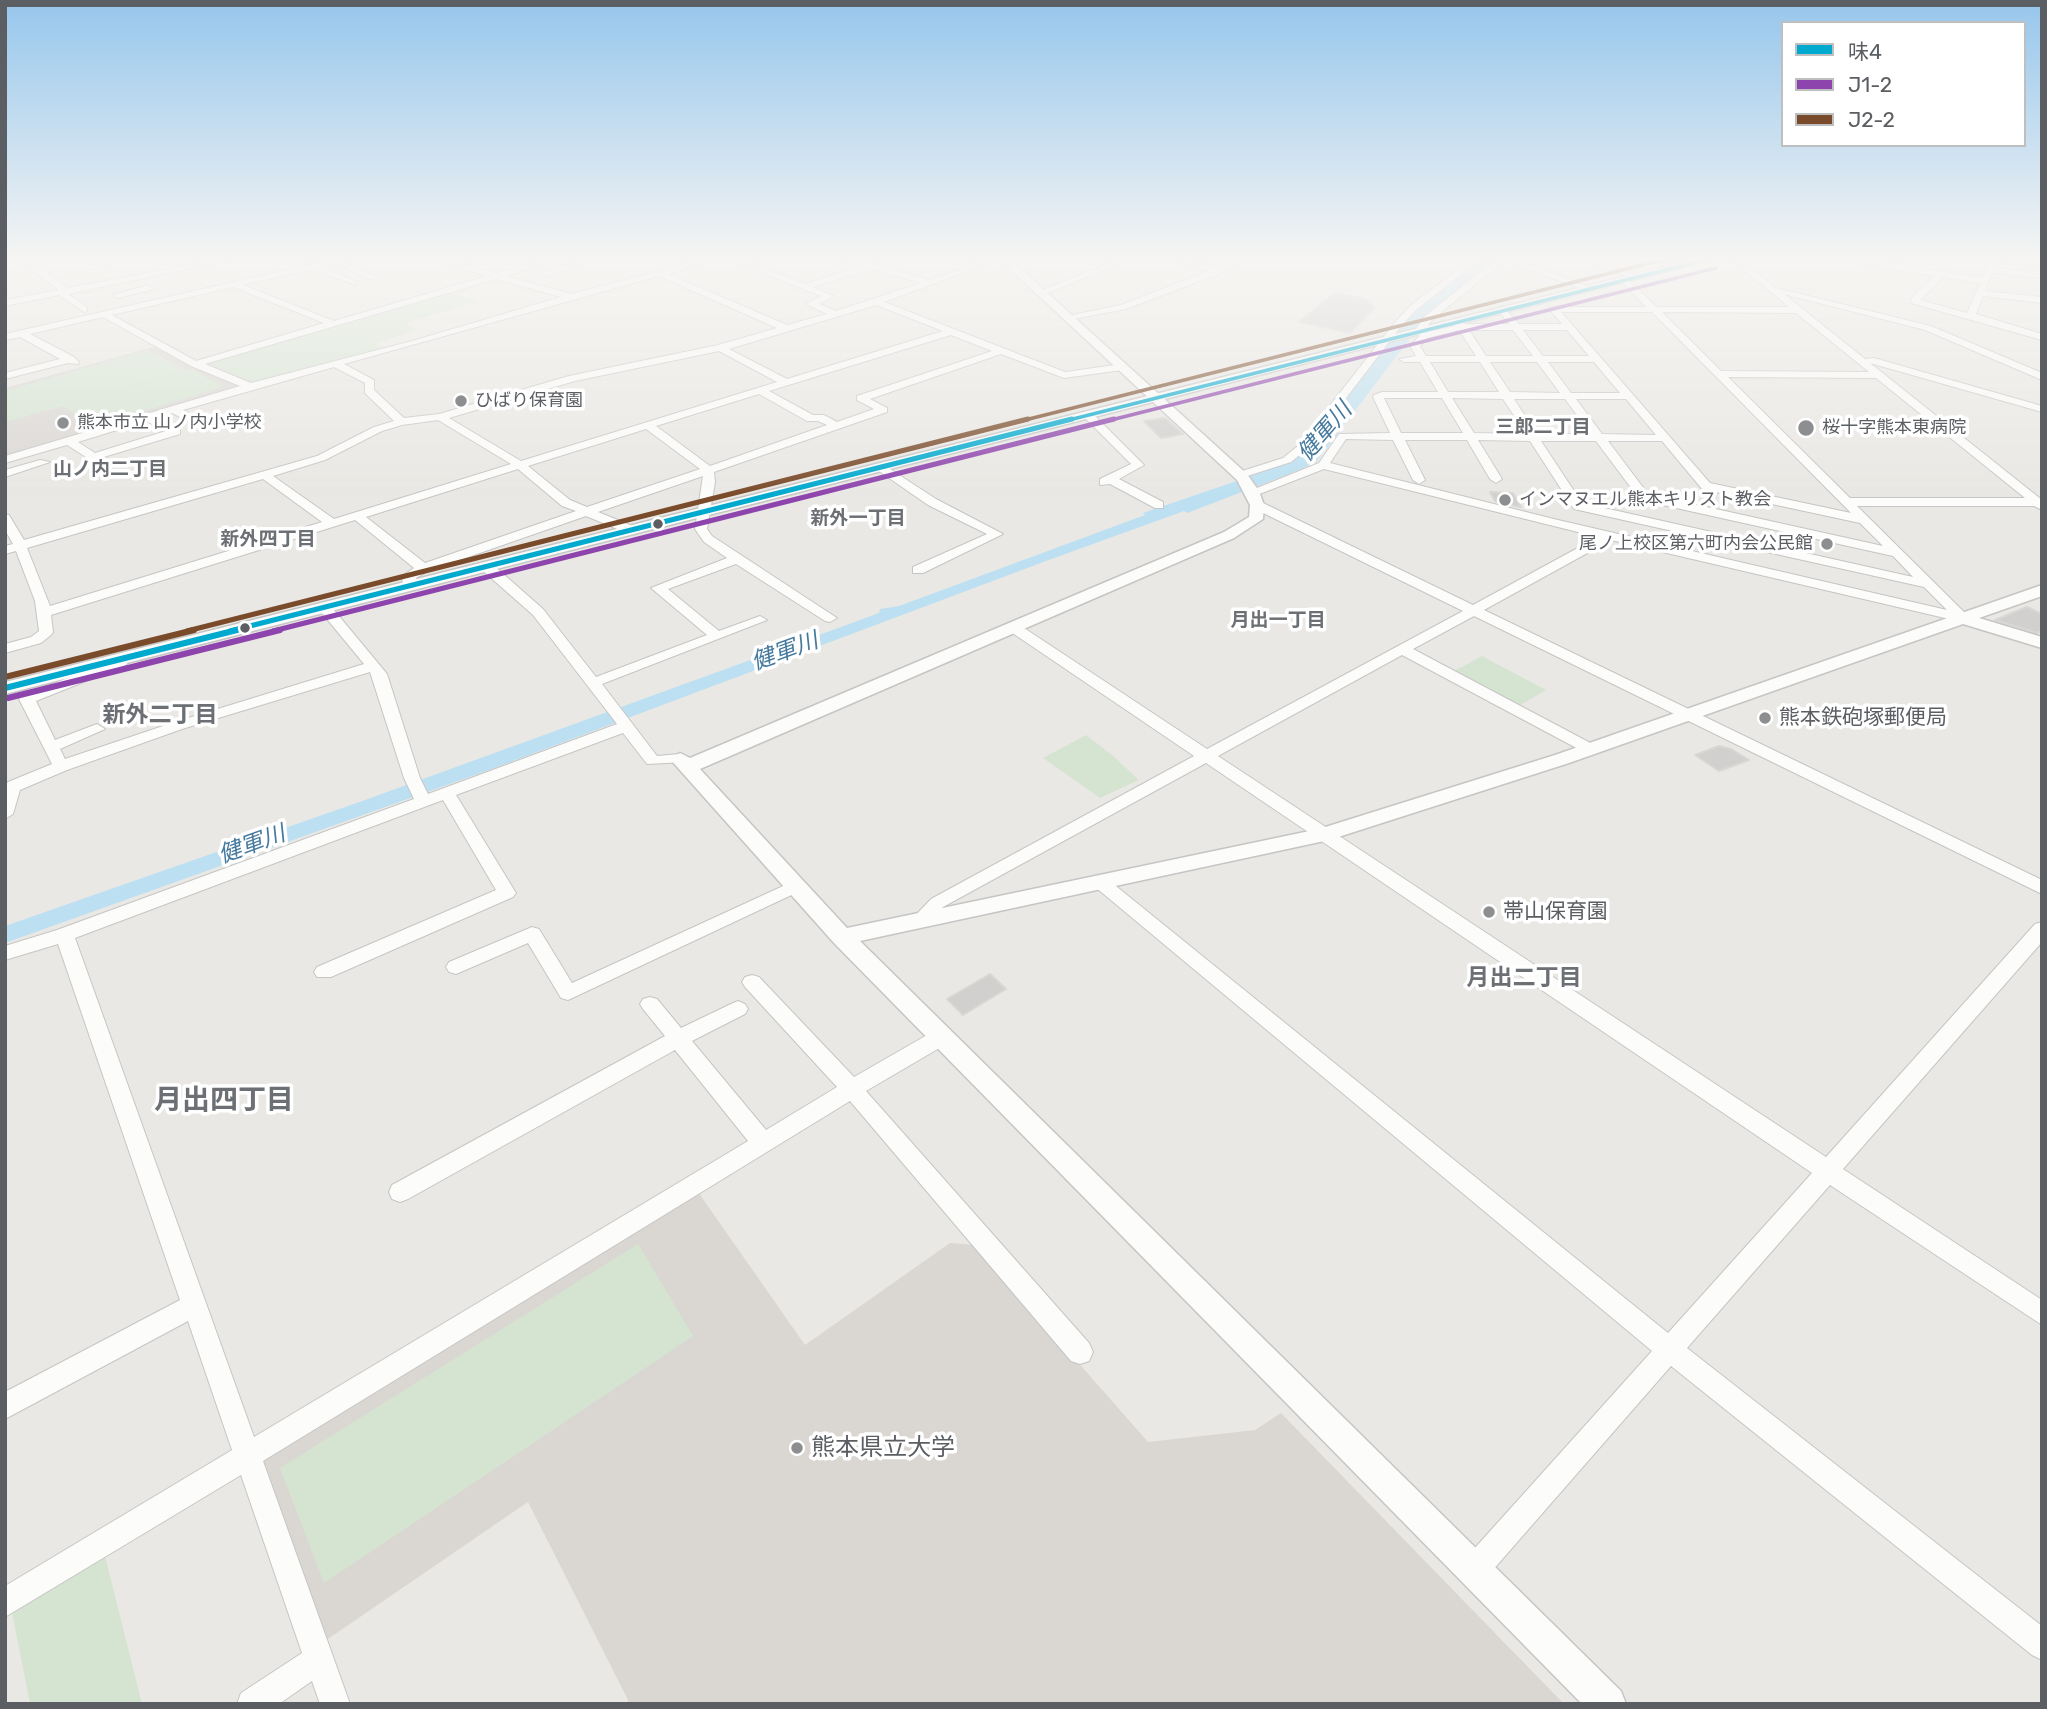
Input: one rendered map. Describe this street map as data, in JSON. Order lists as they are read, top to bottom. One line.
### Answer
{"districts":["三郎二丁目","山ノ内二丁目","新外一丁目","新外四丁目","月出一丁目","新外二丁目","月出二丁目","月出四丁目"],"water":["健軍川"],"places":["ひばり保育園","熊本市立 山ノ内小学校","桜十字熊本東病院","インマヌエル熊本キリスト教会","尾ノ上校区第六町内会公民館","熊本鉄砲塚郵便局","帯山保育園","熊本県立大学"],"lines":["transit line 味4","transit line J1-2","transit line J2-2"],"legend":["味4","J1-2","J2-2"]}
